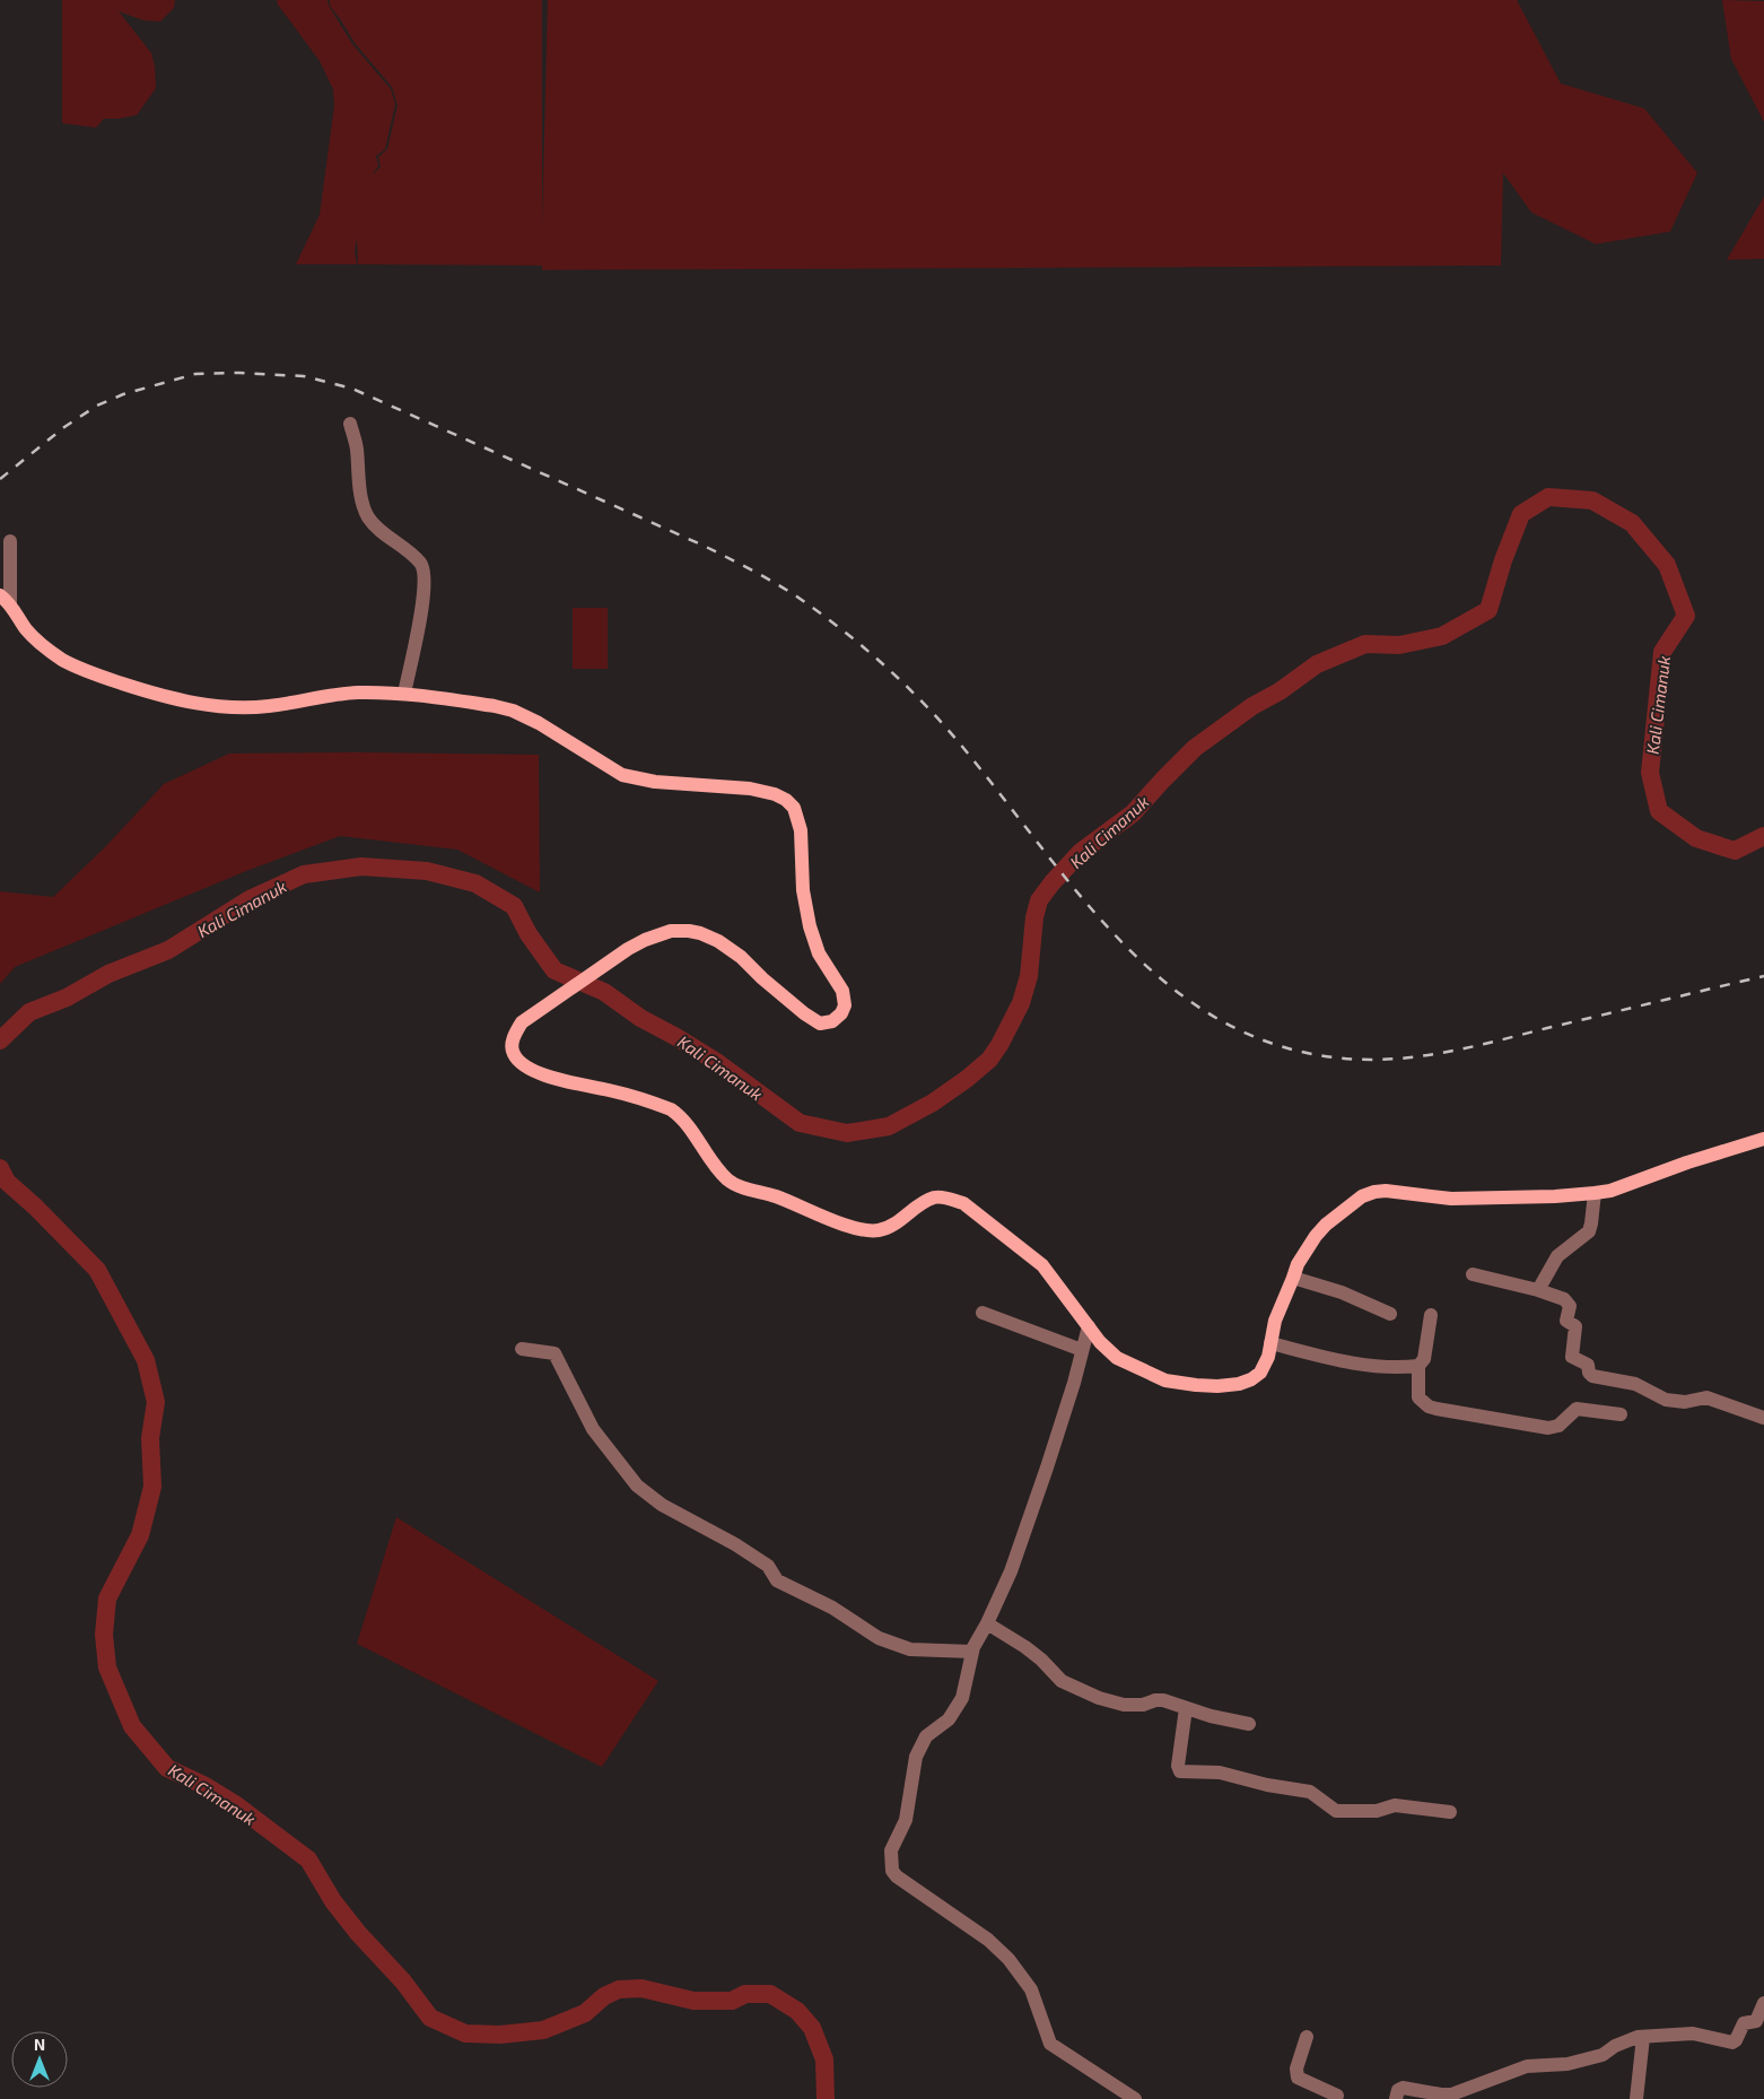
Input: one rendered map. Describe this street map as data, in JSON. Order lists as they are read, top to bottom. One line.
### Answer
{"water":["Kali Cimanuk"],"north":"top"}
